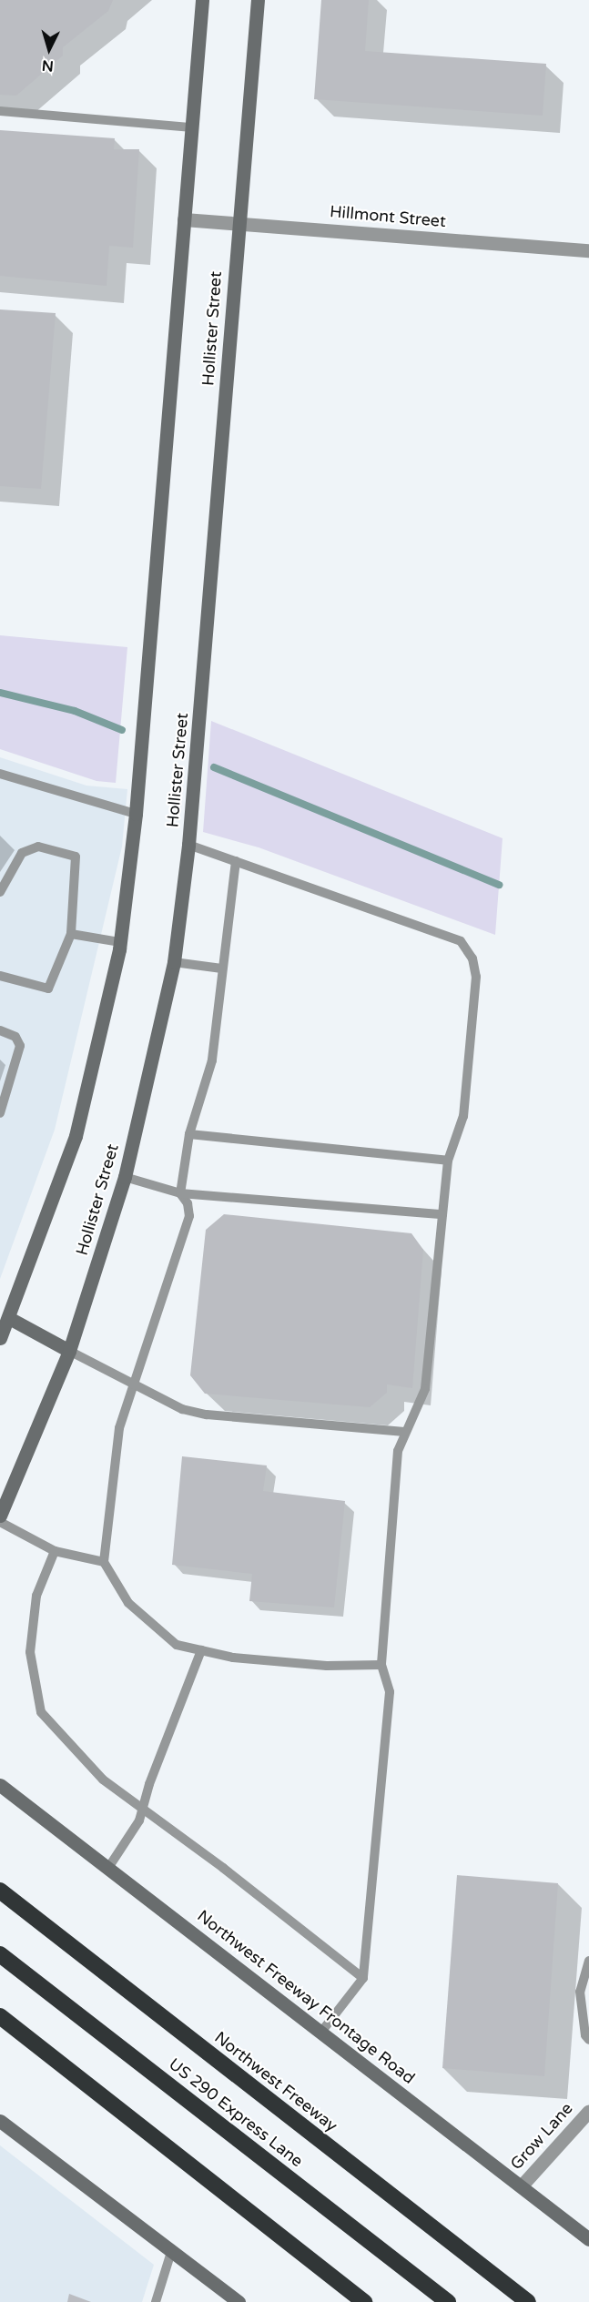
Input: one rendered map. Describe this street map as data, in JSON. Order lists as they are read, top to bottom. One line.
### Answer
{"streets":{"highway":["Northwest Freeway","US 290 Express Lane"],"main road":["Hollister Street","Northwest Freeway Frontage Road"],"street":["Hillmont Street","Grow Lane"]},"crossings":[["Hillmont Street","Hollister Street"],["Northwest Freeway Frontage Road","Grow Lane"]],"north":"bottom"}
